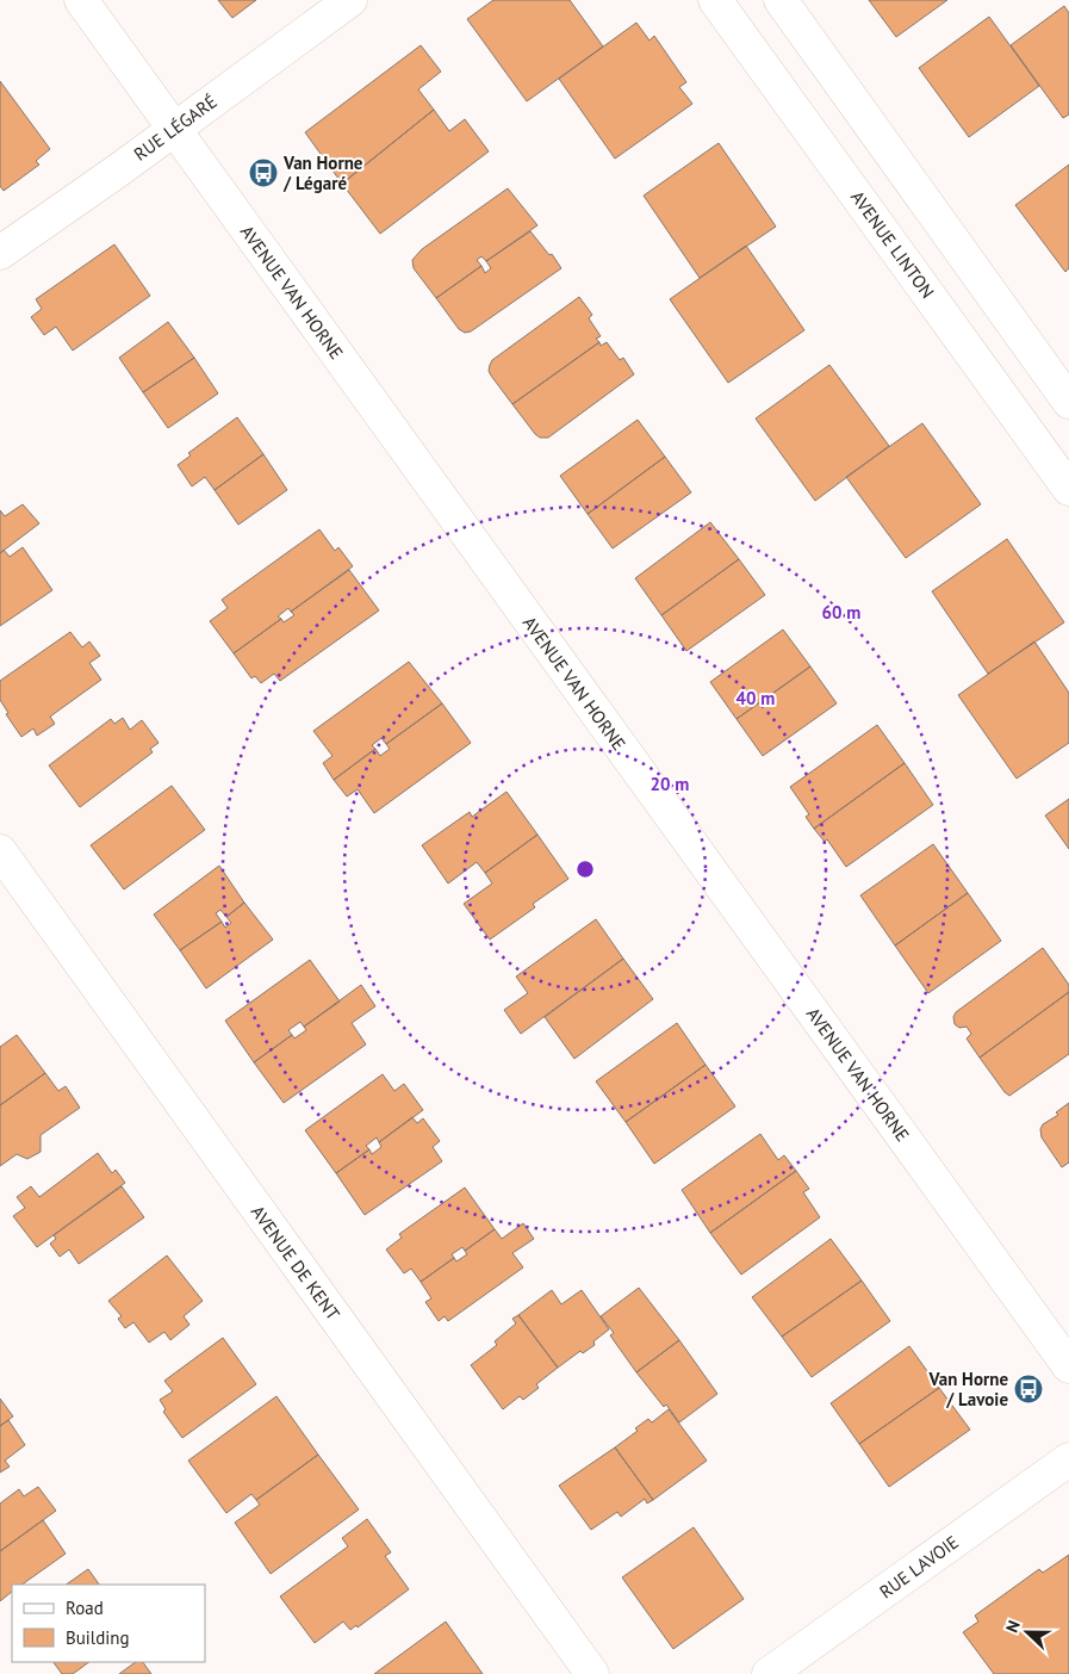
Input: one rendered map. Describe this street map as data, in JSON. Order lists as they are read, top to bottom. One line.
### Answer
{"streets":{"street":["RUE LÉGARÉ","AVENUE LINTON","AVENUE VAN HORNE","AVENUE DE KENT","RUE LAVOIE"]},"crossings":[["RUE LÉGARÉ","AVENUE VAN HORNE"]],"places":{"bus stop":["Van Horne / Légaré","Van Horne / Lavoie"]},"legend":["Road","Building"],"north":"left","rings":["60 m","40 m","20 m"]}
